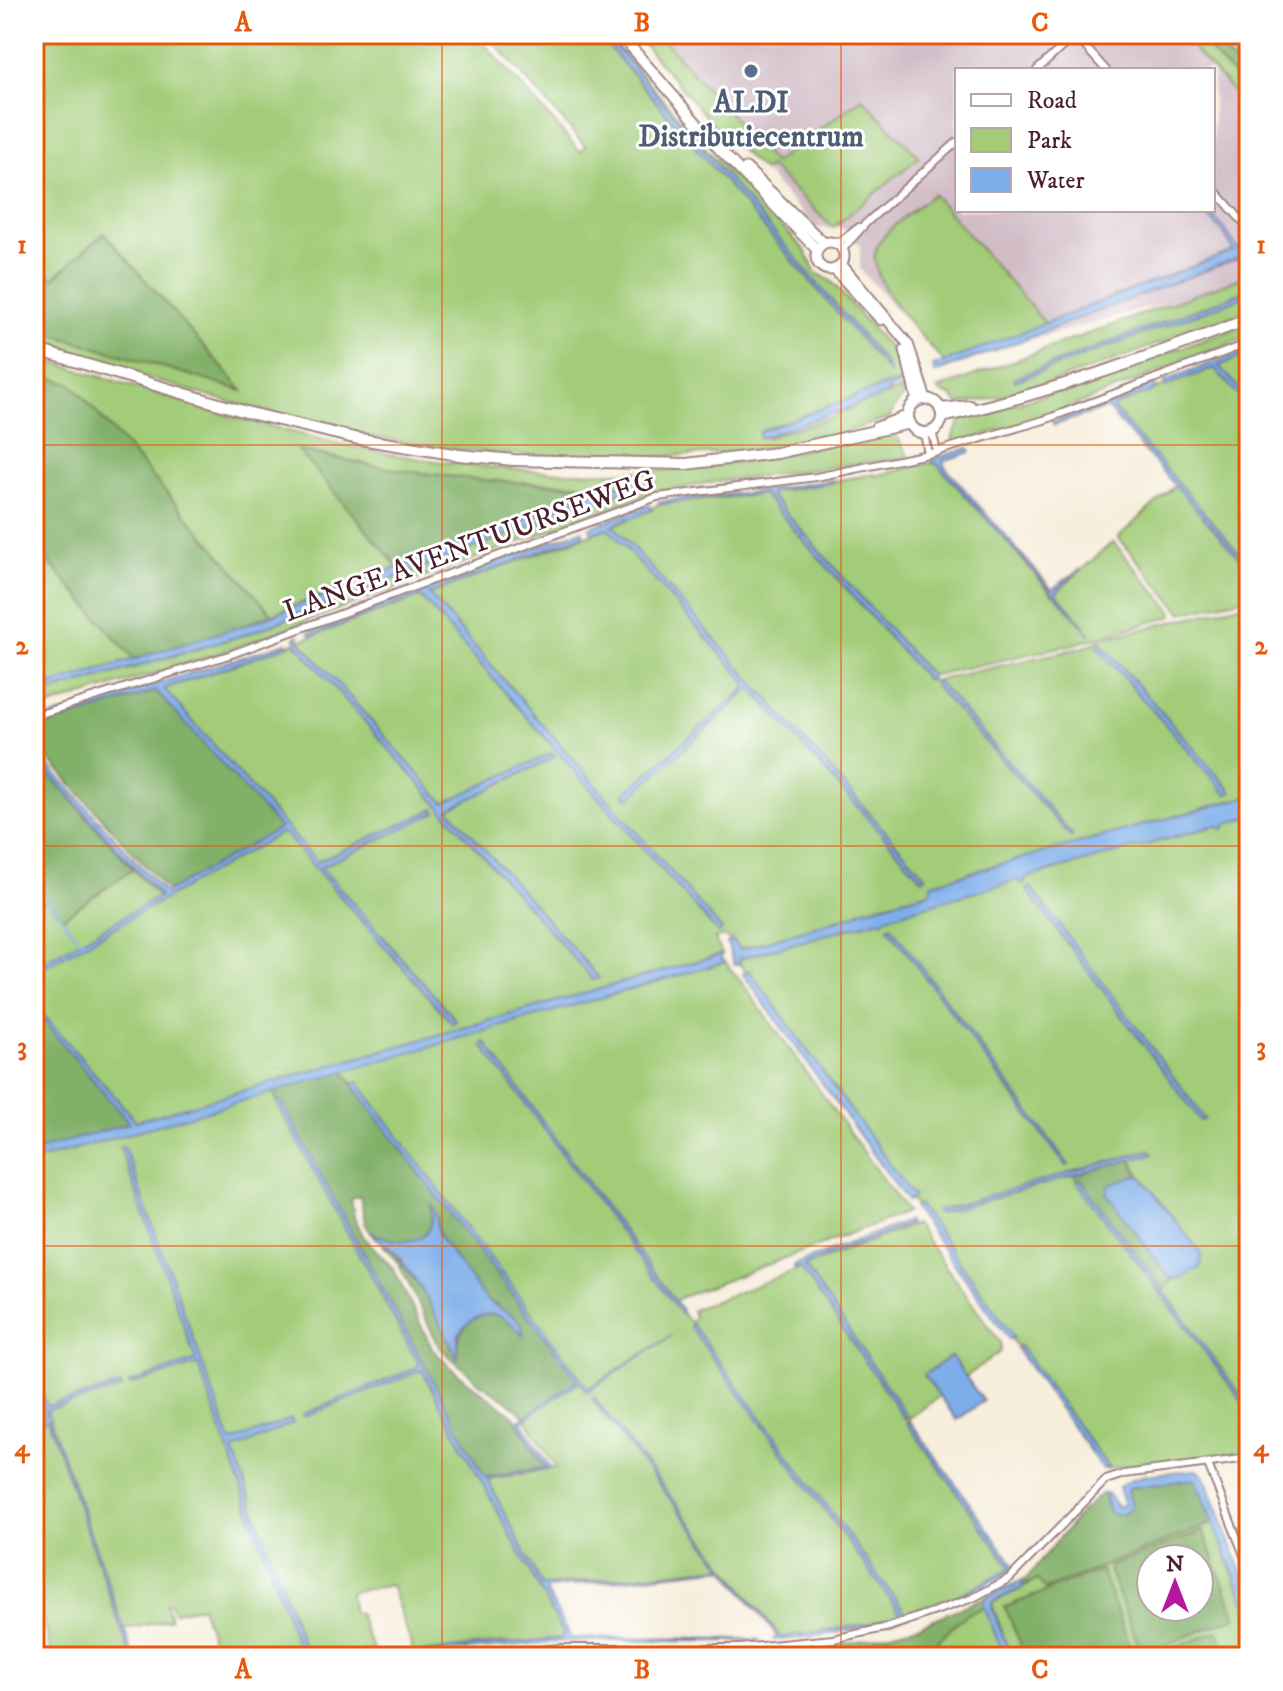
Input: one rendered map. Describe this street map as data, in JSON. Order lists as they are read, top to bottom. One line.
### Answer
{"streets":{"street":["LANGE AVENTUURSEWEG"]},"places":["ALDI Distributiecentrum"],"legend":["Road","Park","Water"],"north":"top","grid":{"columns":["A","B","C"],"rows":["1","2","3","4"]}}
